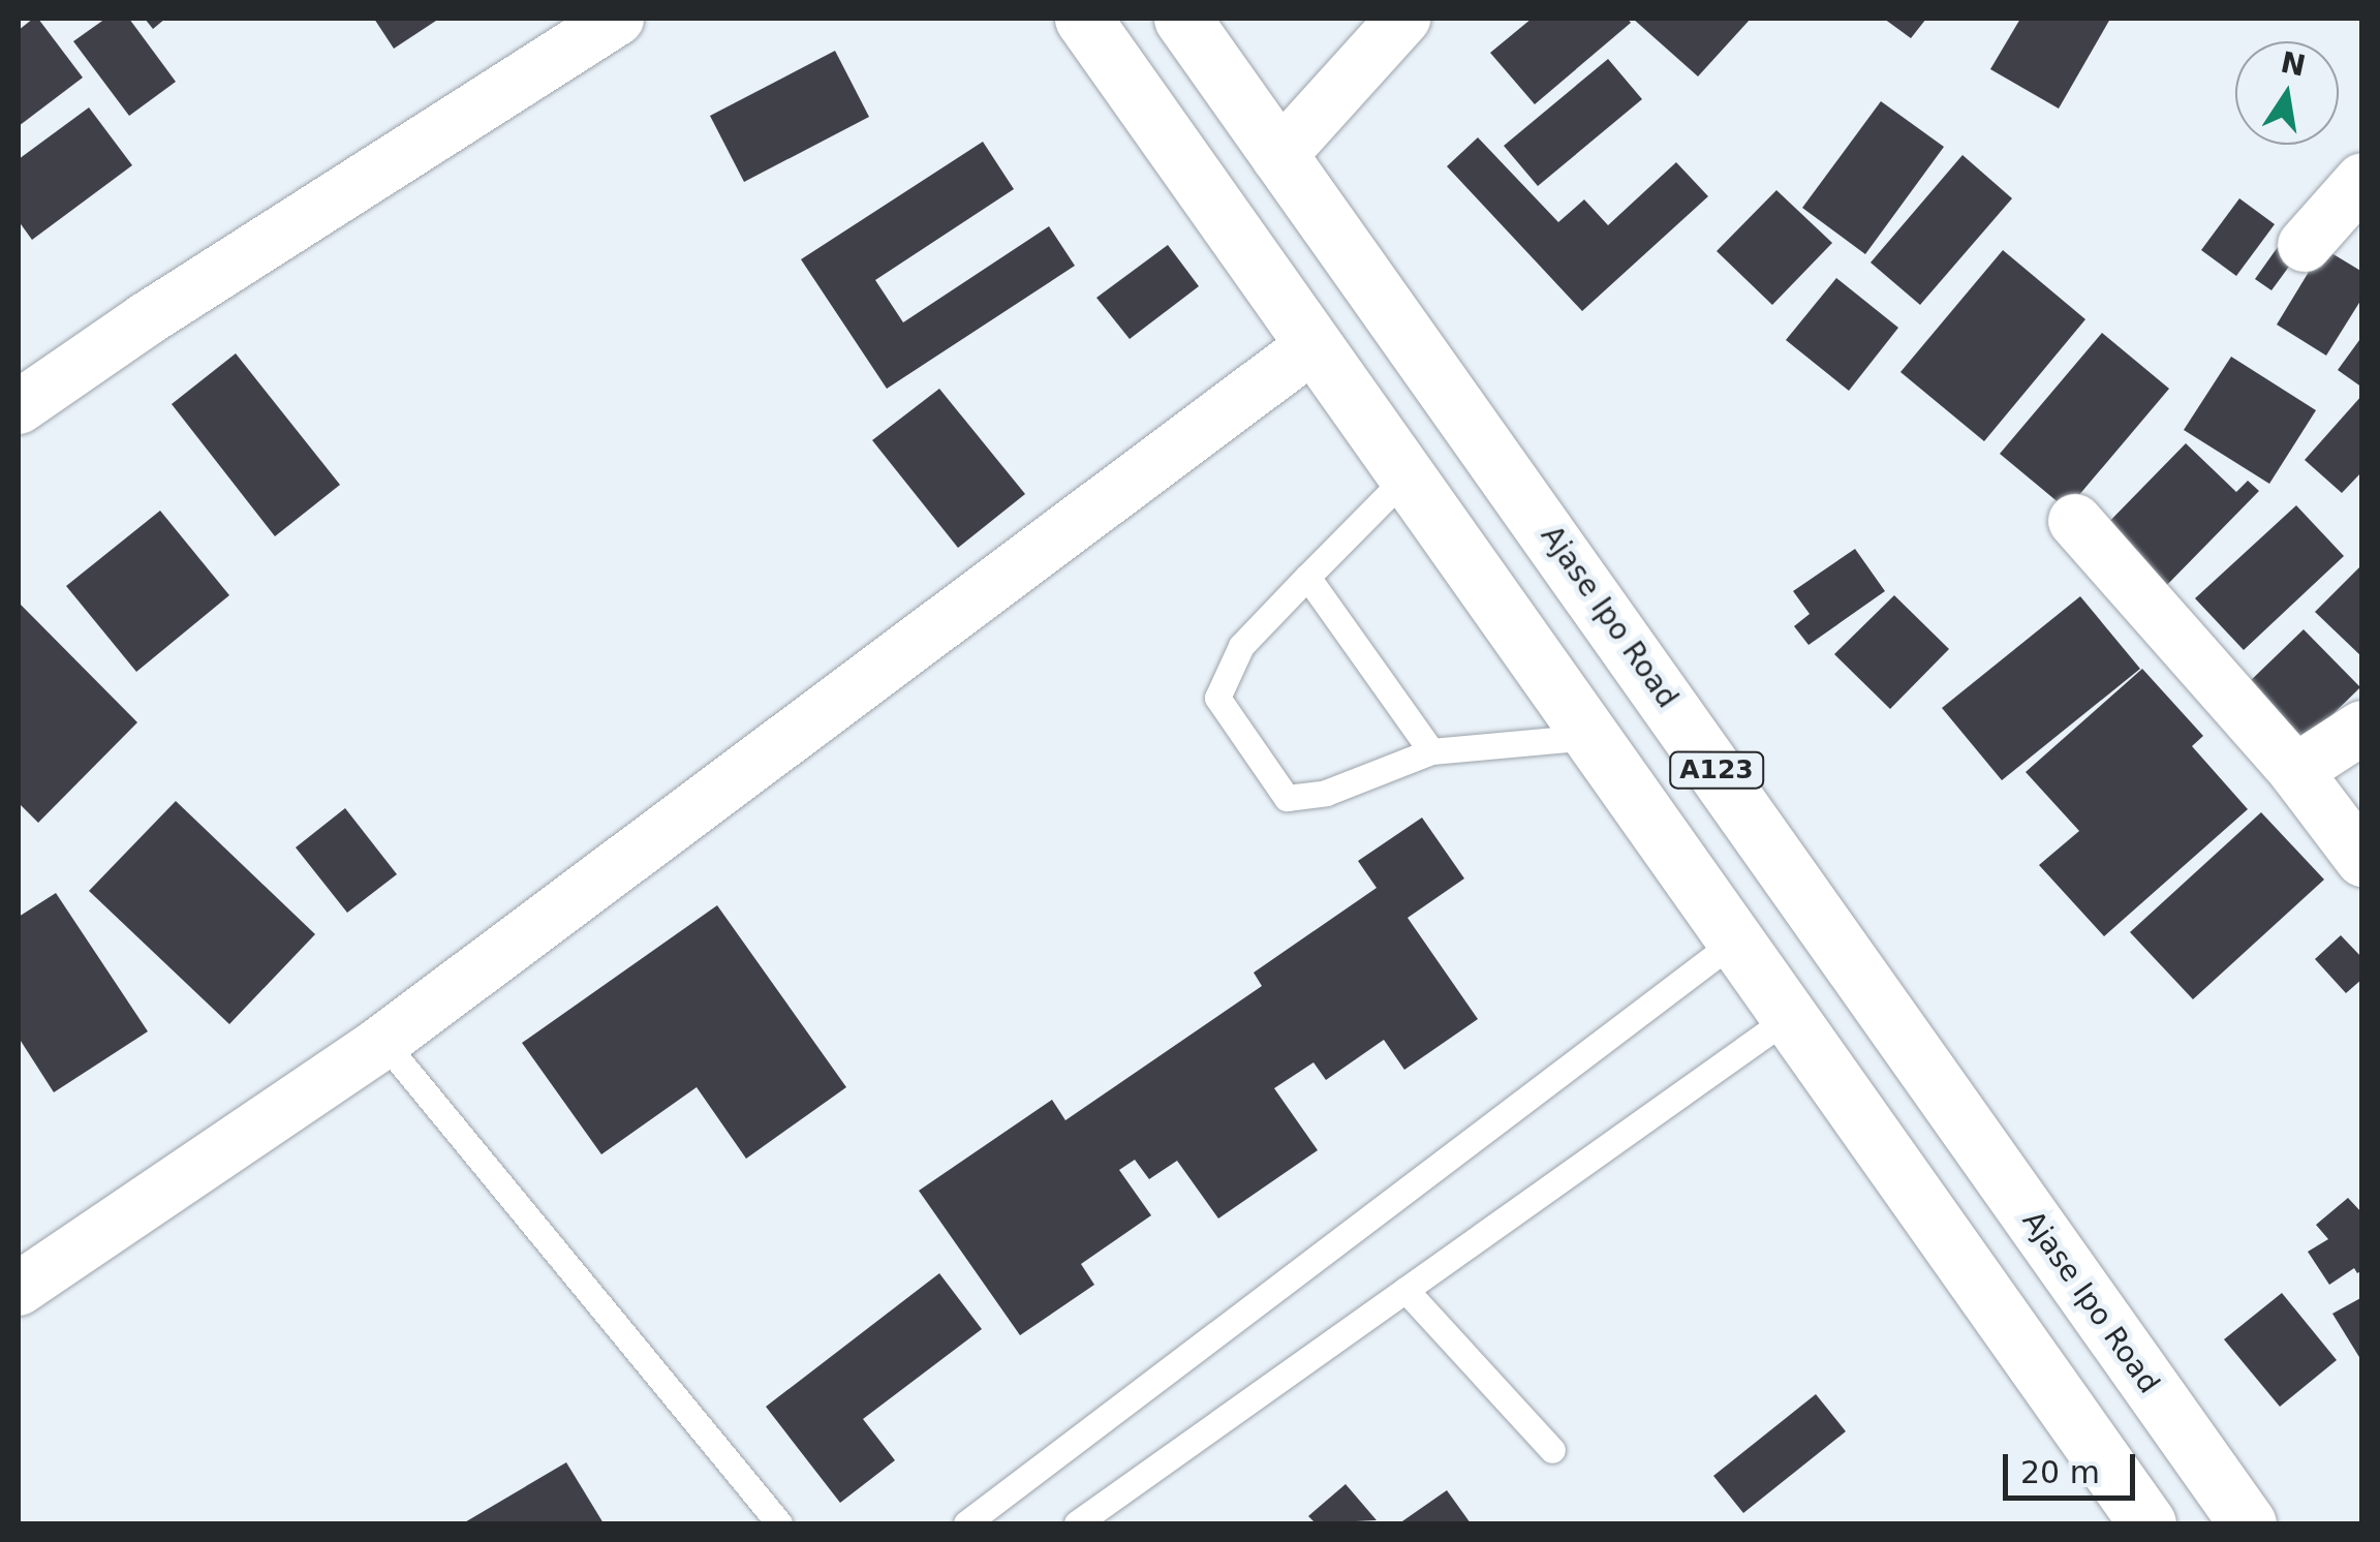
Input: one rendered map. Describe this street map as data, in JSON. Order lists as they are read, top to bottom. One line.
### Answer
{"streets":{"highway":["Ajase Ipo Road","A123"]},"scale_bar":"20 m","north":"top"}
